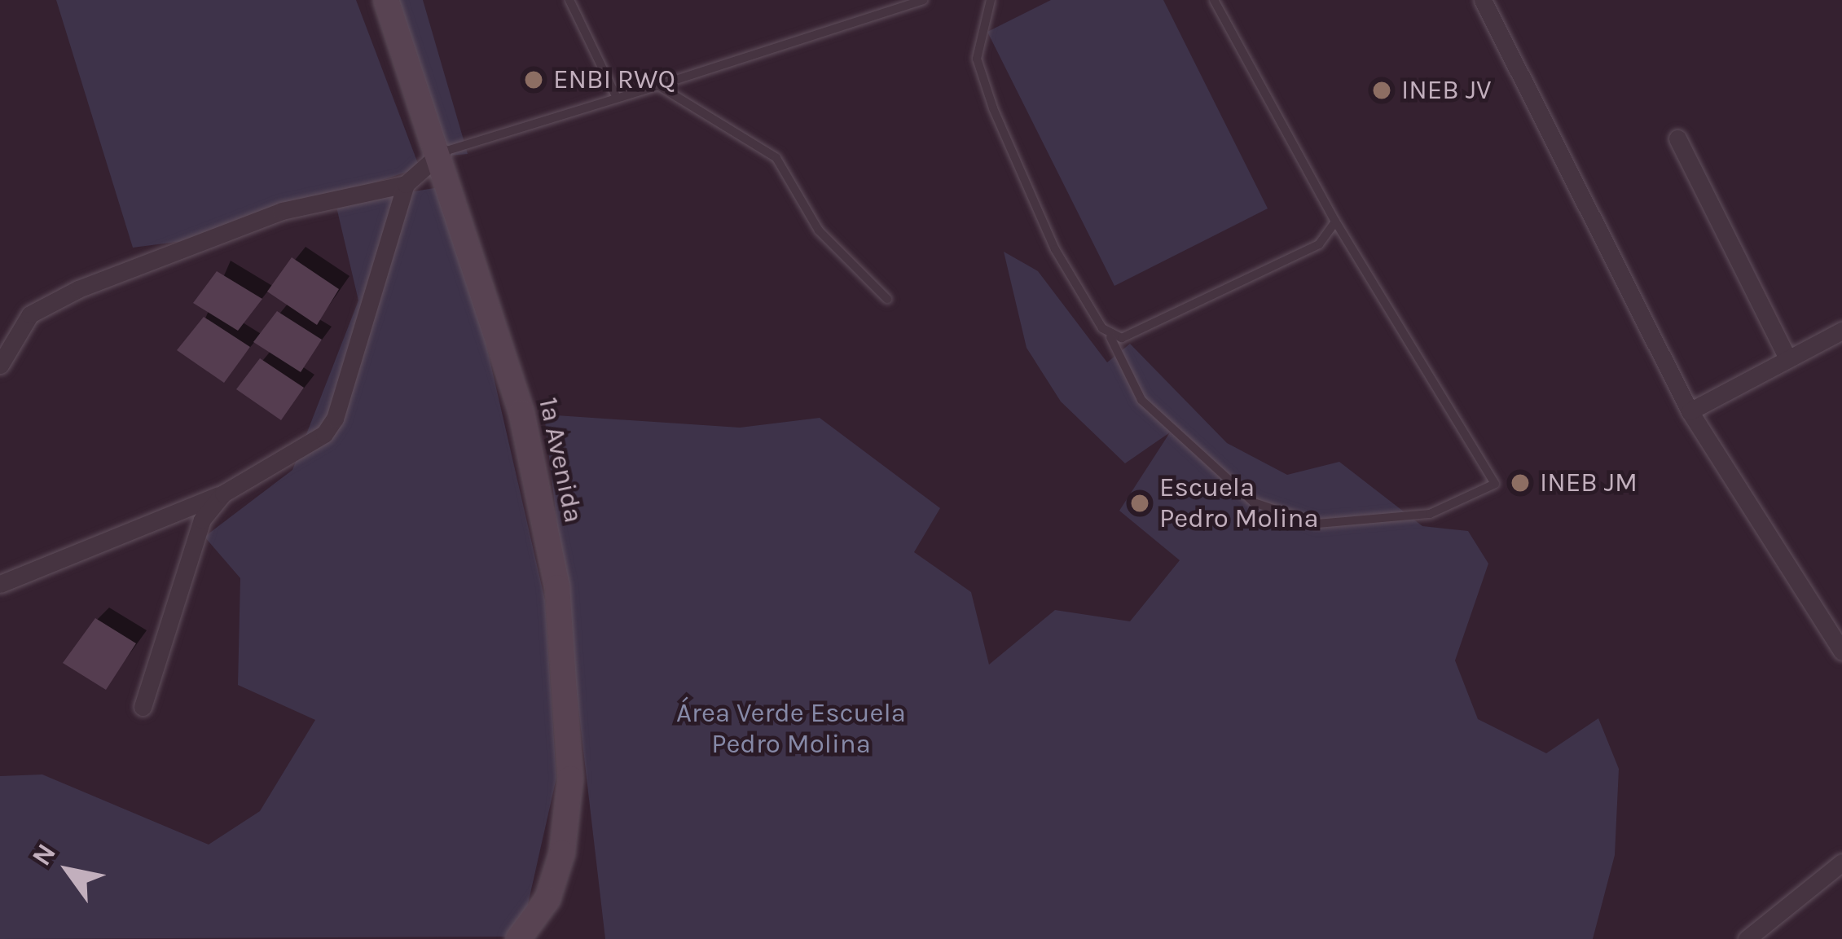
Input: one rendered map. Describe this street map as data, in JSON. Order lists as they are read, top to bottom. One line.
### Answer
{"streets":{"main road":["1a Avenida"]},"parks":["Área Verde Escuela Pedro Molina"],"places":["ENBI RWQ","INEB JV","INEB JM","Escuela Pedro Molina"],"north":"top left"}
